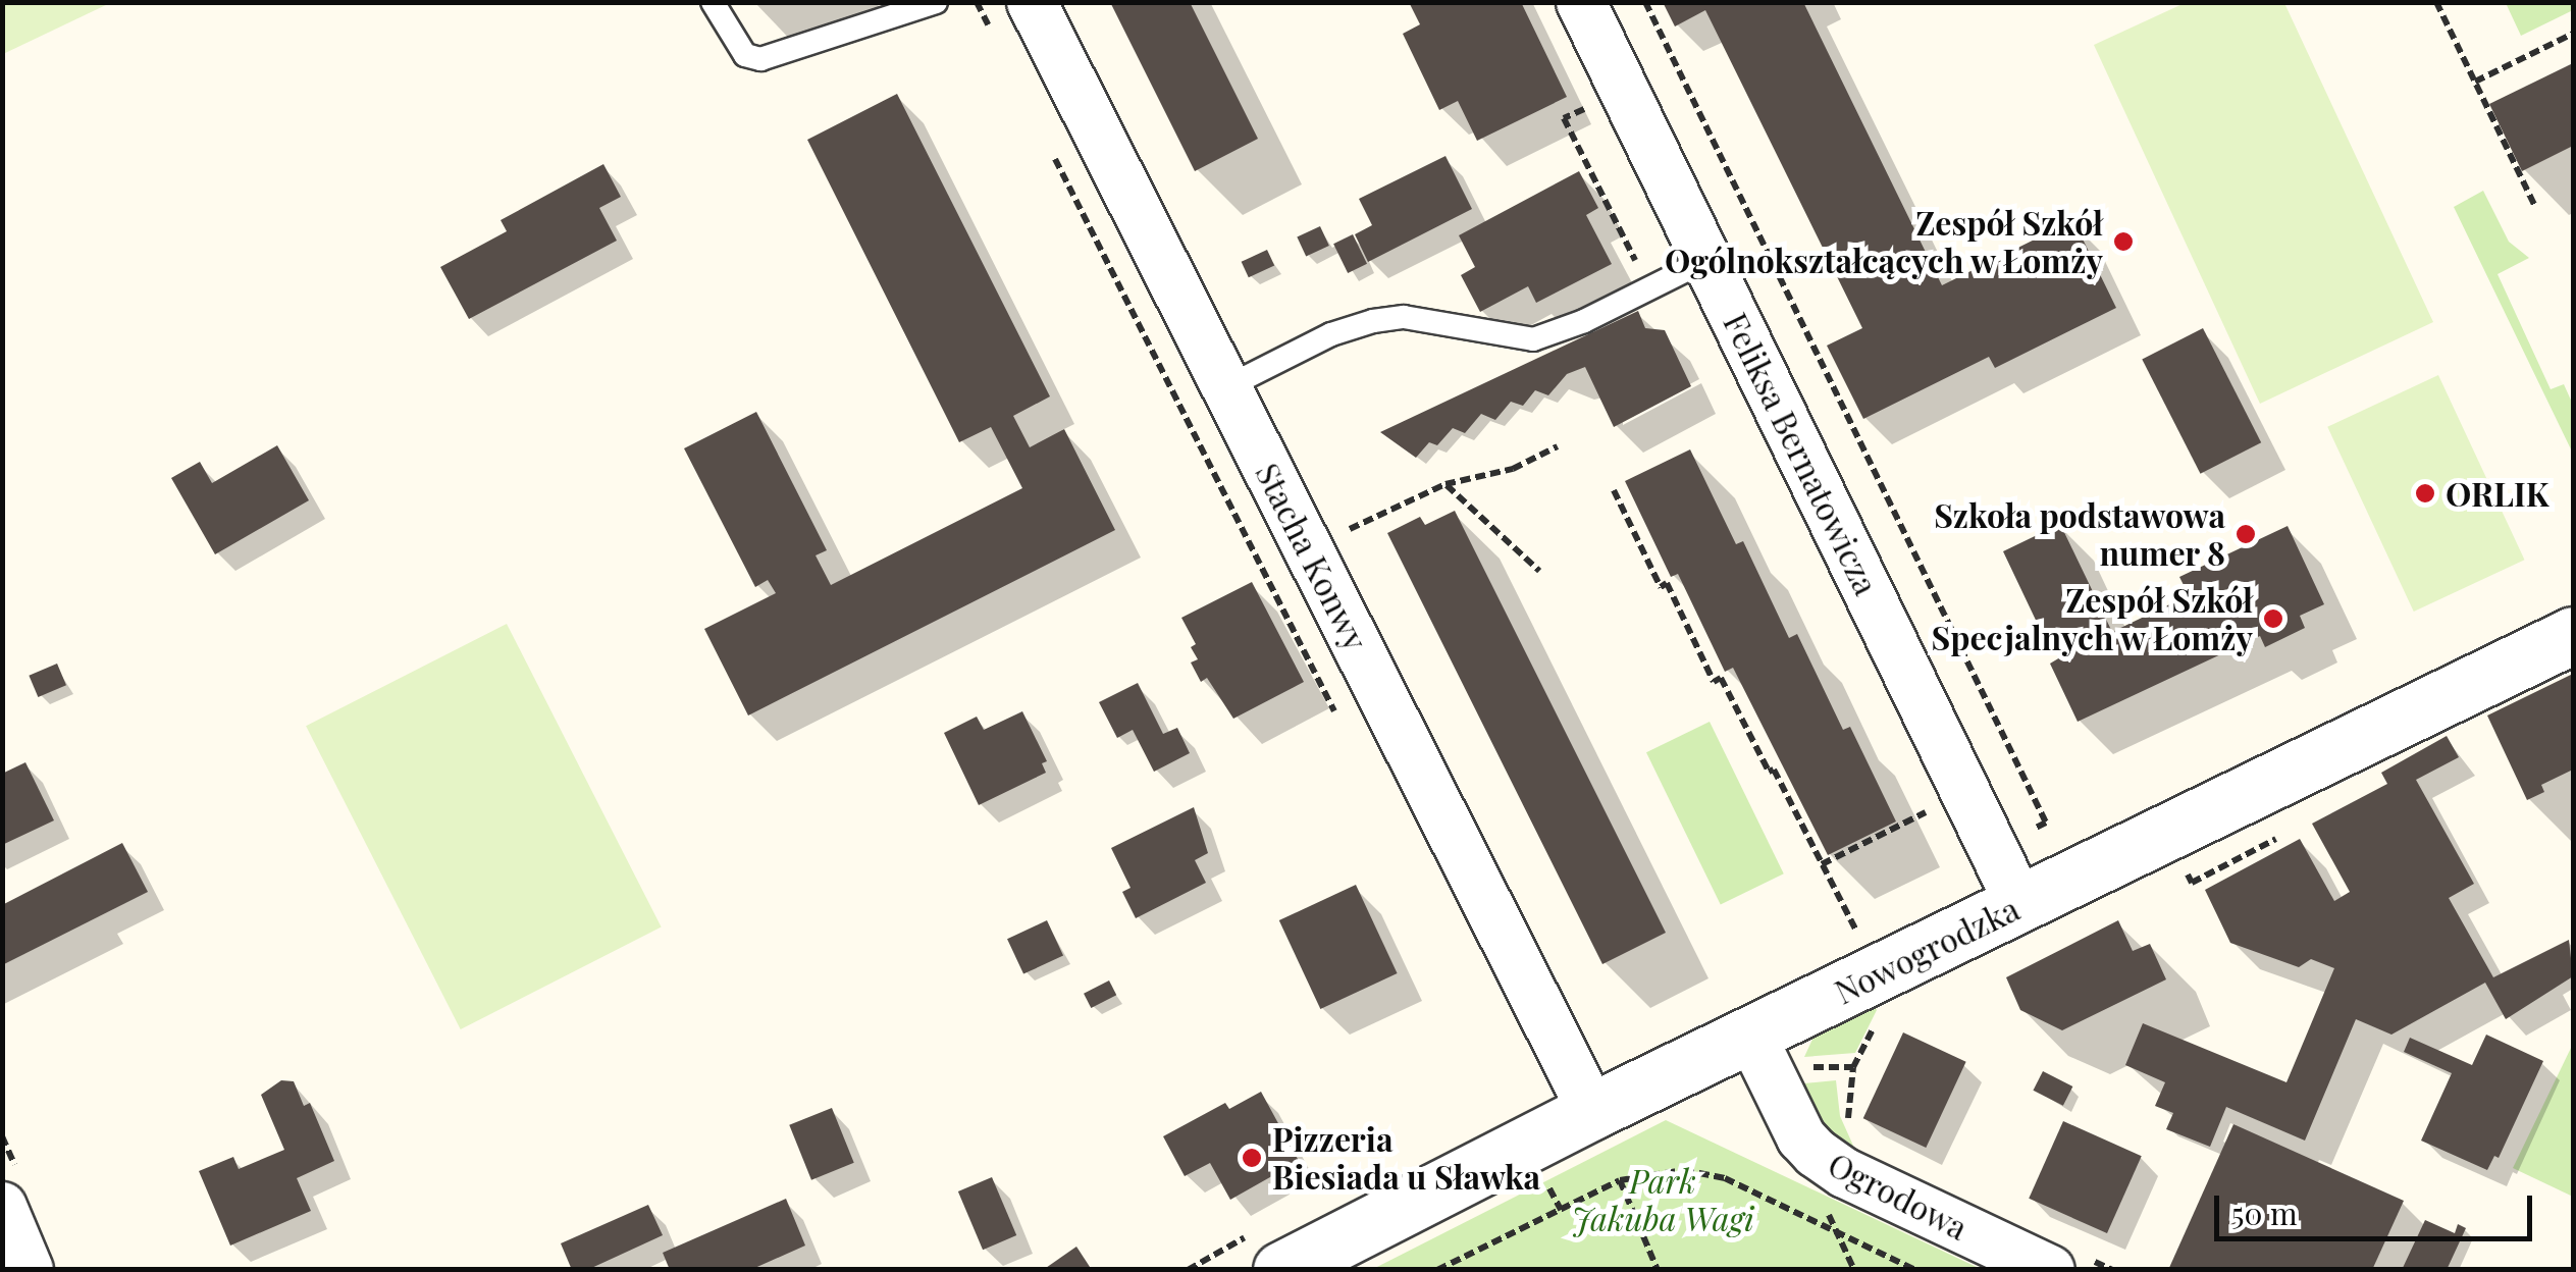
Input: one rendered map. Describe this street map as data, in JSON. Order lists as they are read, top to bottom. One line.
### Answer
{"streets":{"street":["Feliksa Bernatowicza","Stacha Konwy","Nowogrodzka","Ogrodowa"]},"crossings":[["Feliksa Bernatowicza","Nowogrodzka"],["Stacha Konwy","Nowogrodzka"],["Nowogrodzka","Ogrodowa"]],"parks":["Park Jakuba Wagi"],"places":["Zespół Szkół Ogólnokształcących w Łomży","ORLIK","Szkoła podstawowa numer 8","Zespół Szkół Specjalnych w Łomży","Pizzeria Biesiada u Sławka"],"scale_bar":"50 m"}
